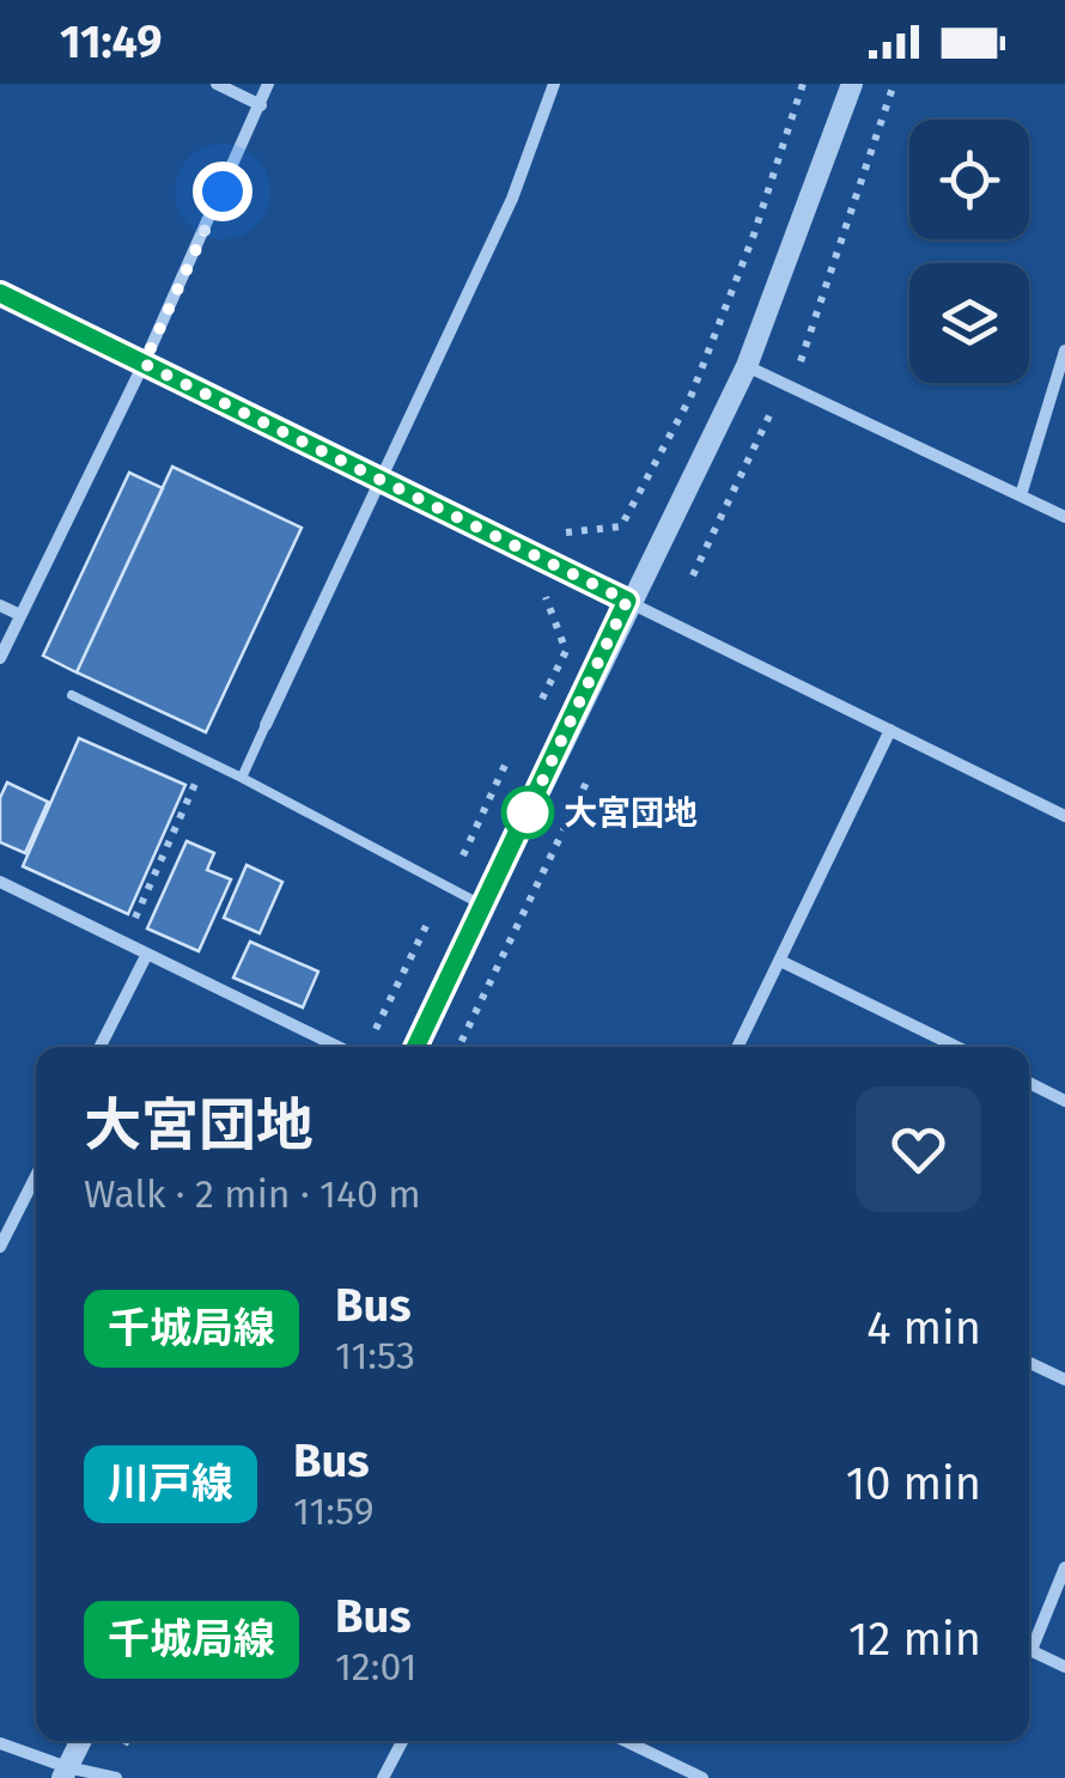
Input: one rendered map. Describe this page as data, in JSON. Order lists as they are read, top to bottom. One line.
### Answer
{"places":["大宮団地"],"lines":["bus line 千城局線"],"page":{"status":"11:49","heading":["大宮団地","Walk · 2 min · 140 m"],"list":[{"mark":"千城局線","name":"Bus","note":"11:53","value":"4 min"},{"mark":"川戸線","name":"Bus","note":"11:59","value":"10 min"},{"mark":"千城局線","name":"Bus","note":"12:01","value":"12 min"}]}}
